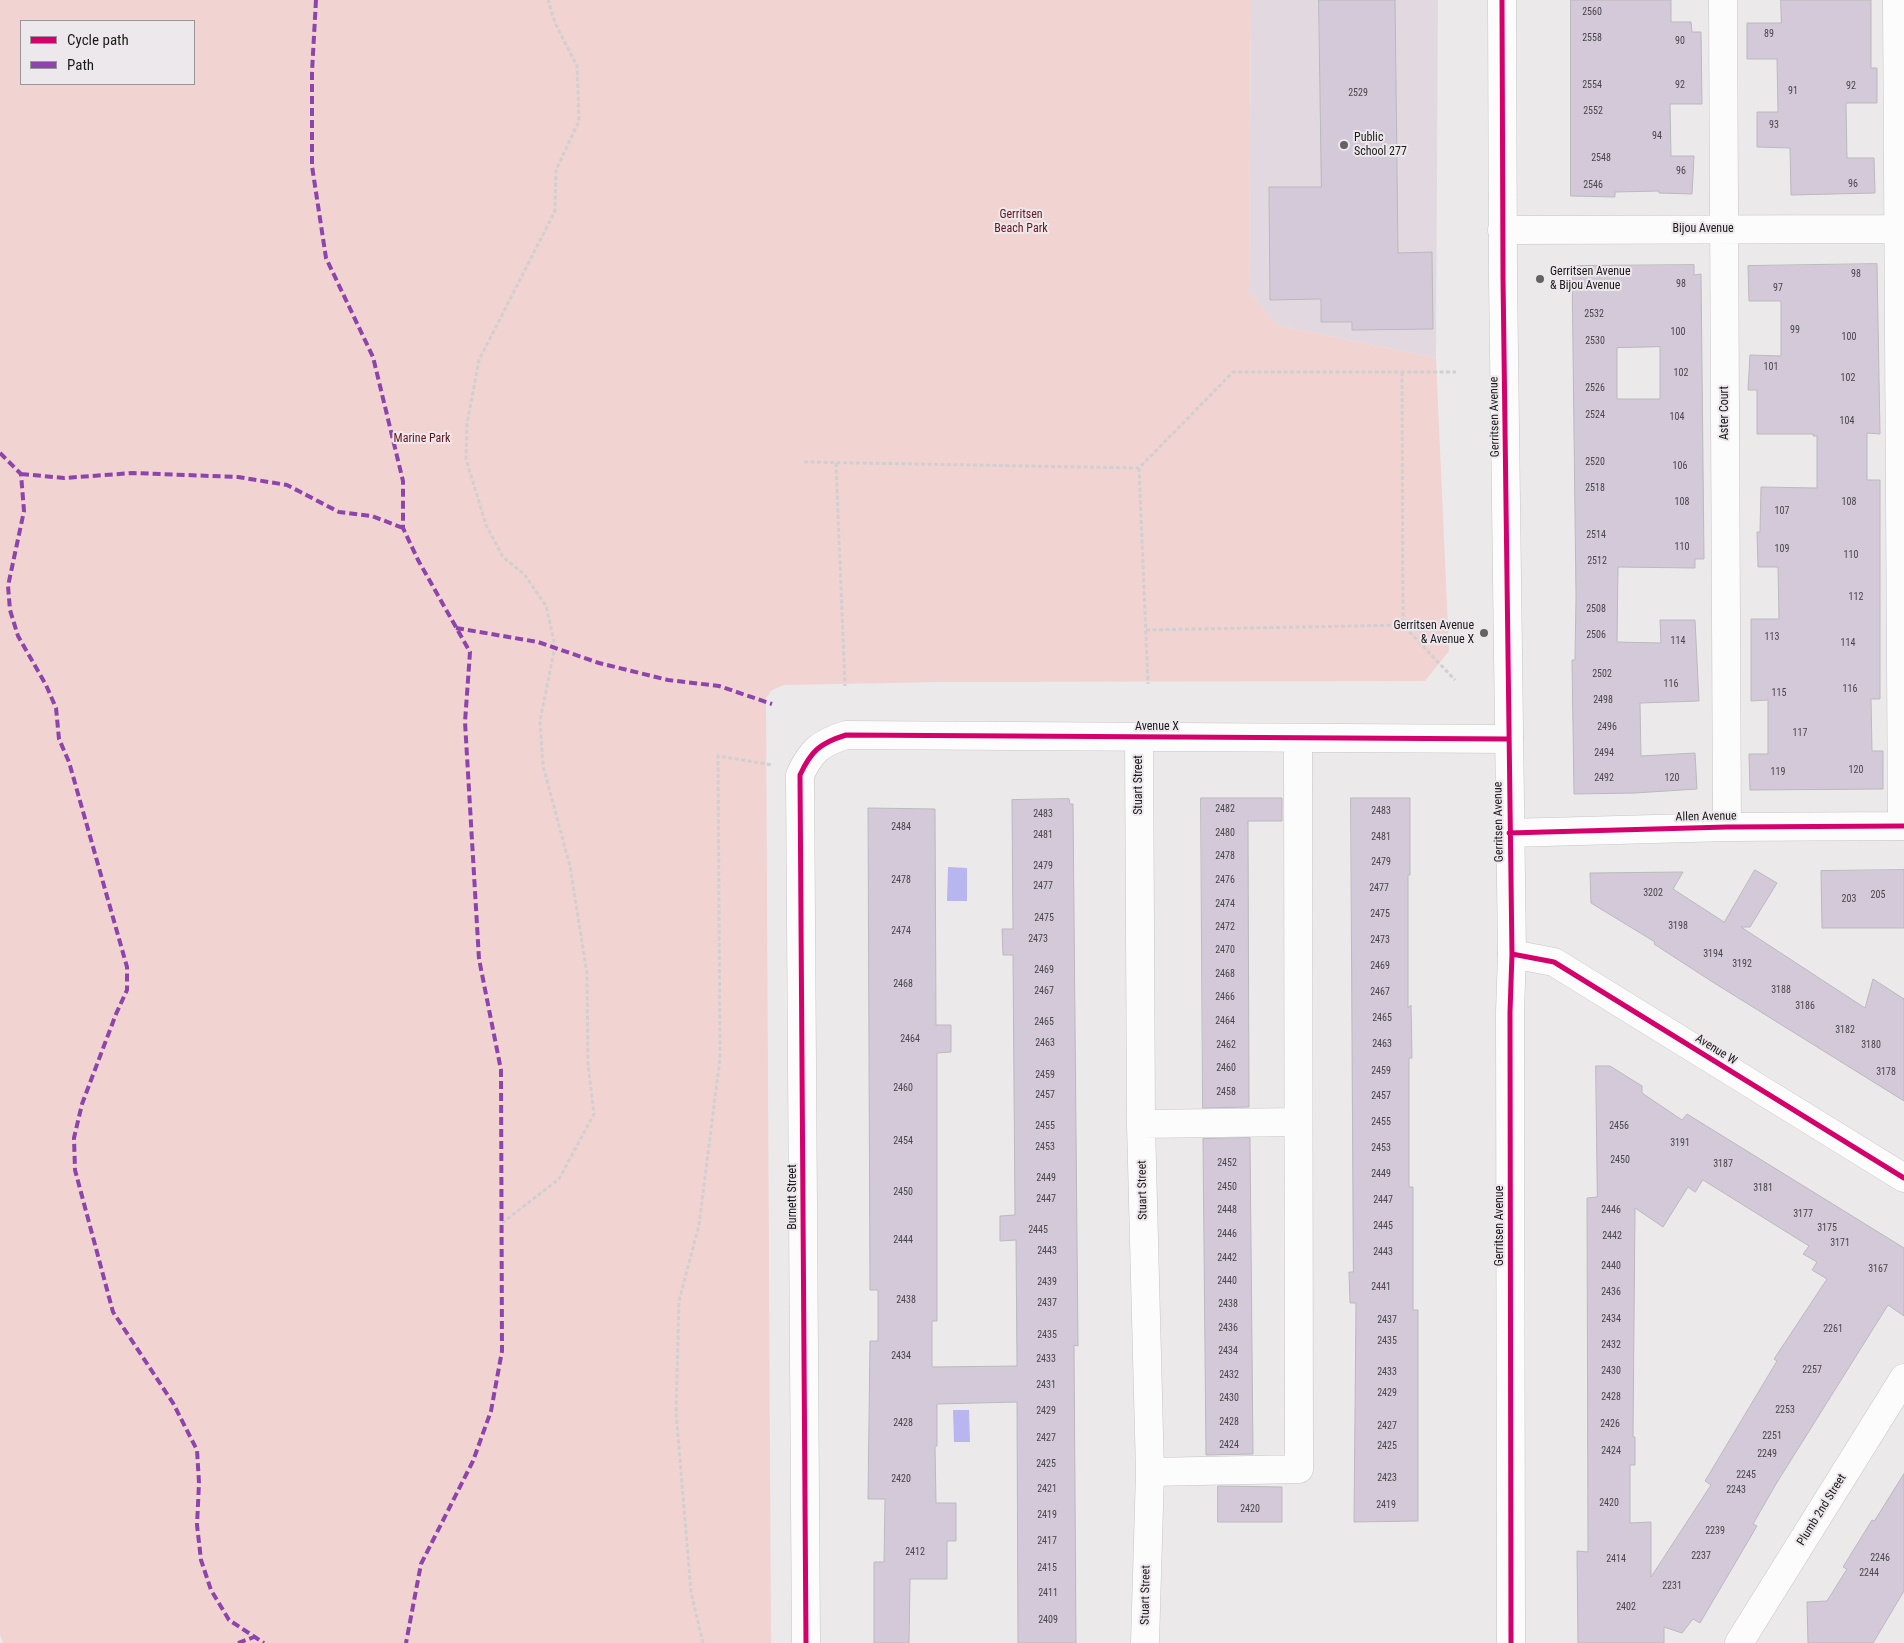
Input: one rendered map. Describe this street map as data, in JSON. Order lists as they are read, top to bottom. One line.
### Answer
{"streets":{"street":["Bijou Avenue","Aster Court","Gerritsen Avenue","Avenue X","Stuart Street","Allen Avenue","Avenue W","Burnett Street","Plumb 2nd Street"]},"crossings":[["Bijou Avenue","Aster Court"],["Bijou Avenue","Gerritsen Avenue"],["Aster Court","Allen Avenue"],["Gerritsen Avenue","Avenue X"],["Gerritsen Avenue","Allen Avenue"],["Gerritsen Avenue","Avenue W"],["Avenue X","Stuart Street"],["Avenue X","Burnett Street"]],"parks":["Gerritsen Beach Park","Marine Park"],"places":["Public School 277","Gerritsen Avenue & Bijou Avenue","Gerritsen Avenue & Avenue X"],"house_numbers":["2560","89","2558","90","2554","92","92","91","2529","2552","93","94","2548","96","96","2546","98","98","97","2532","99","100","100","2530","101","102","102","2526","2524","104","104","2520","106","2518","108","108","107","2514","110","109","110","2512","112","2508","2506","113","114","114","2502","116","116","115","2498","2496","117","2494","120","119","2492","120","2482","2483","2483","2484","2480","2481","2481","2478","2479","2479","2478","2476","2477","2477","3202","205","203","2474","2475","2475","3198","2472","2474","2473","2473","2470","3194","3192","2469","2469","2468","2468","3188","2467","2467","2466","3186","2465","2464","2465","3182","2464","2463","2463","2462","3180","2460","2459","3178","2459","2460","2458","2457","2457","2455","2455","2456","2454","3191","2453","2453","2450","2452","3187","2449","2449","2450","3181","2450","2447","2447","2448","2446","3177","2445","3175","2445","2446","2442","2444","3171","2443","2443","2442","2440","3167","2440","2439","2441","2436","2438","2437","2438","2434","2437","2436","2261","2435","2435","2432","2434","2434","2433","2257","2430","2433","2432","2431","2429","2428","2430","2253","2429","2428","2428","2426","2427","2251","2427","2424","2425","2424","2249","2425","2245","2423","2420","2421","2243","2420","2419","2420","2419","2239","2417","2412","2237","2246","2414","2415","2244","2231","2411","2402","2409"],"legend":["Cycle path","Path"]}
